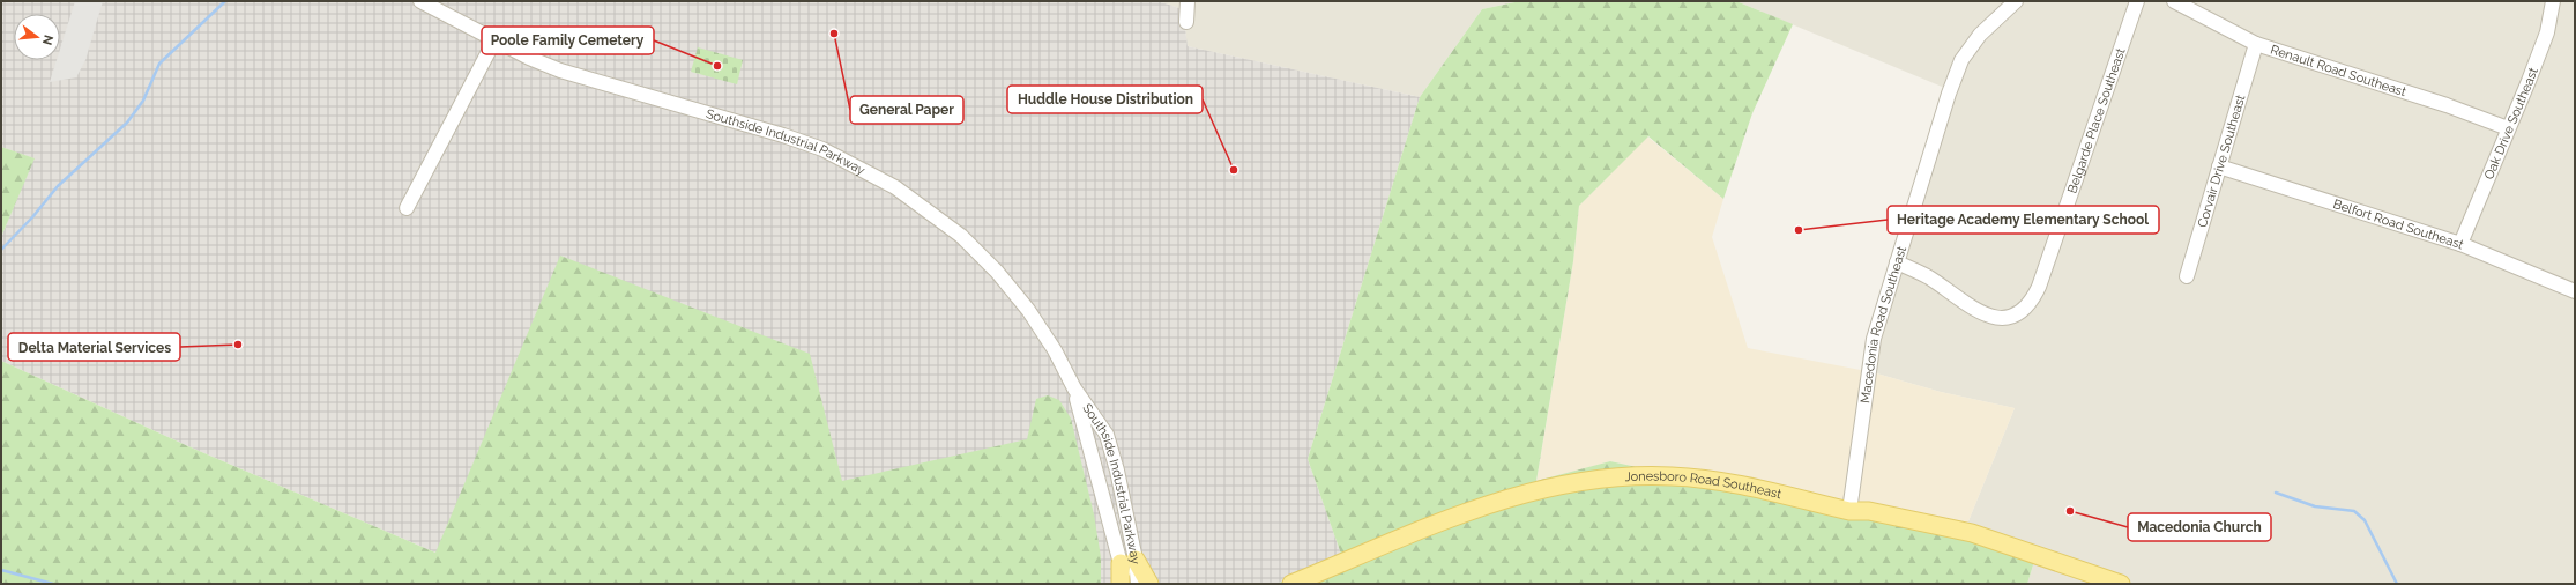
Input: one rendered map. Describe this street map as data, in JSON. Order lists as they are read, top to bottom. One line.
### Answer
{"streets":{"main road":["Jonesboro Road Southeast"],"street":["Renault Road Southeast","Belgarde Place Southeast","Oak Drive Southeast","Southside Industrial Parkway","Corvair Drive Southeast","Belfort Road Southeast","Macedonia Road Southeast"]},"crossings":[["Renault Road Southeast","Oak Drive Southeast"],["Renault Road Southeast","Corvair Drive Southeast"],["Belgarde Place Southeast","Macedonia Road Southeast"],["Oak Drive Southeast","Belfort Road Southeast"],["Corvair Drive Southeast","Belfort Road Southeast"],["Macedonia Road Southeast","Jonesboro Road Southeast"]],"places":["General Paper","Poole Family Cemetery","Huddle House Distribution","Heritage Academy Elementary School","Delta Material Services","Macedonia Church"],"north":"right"}
